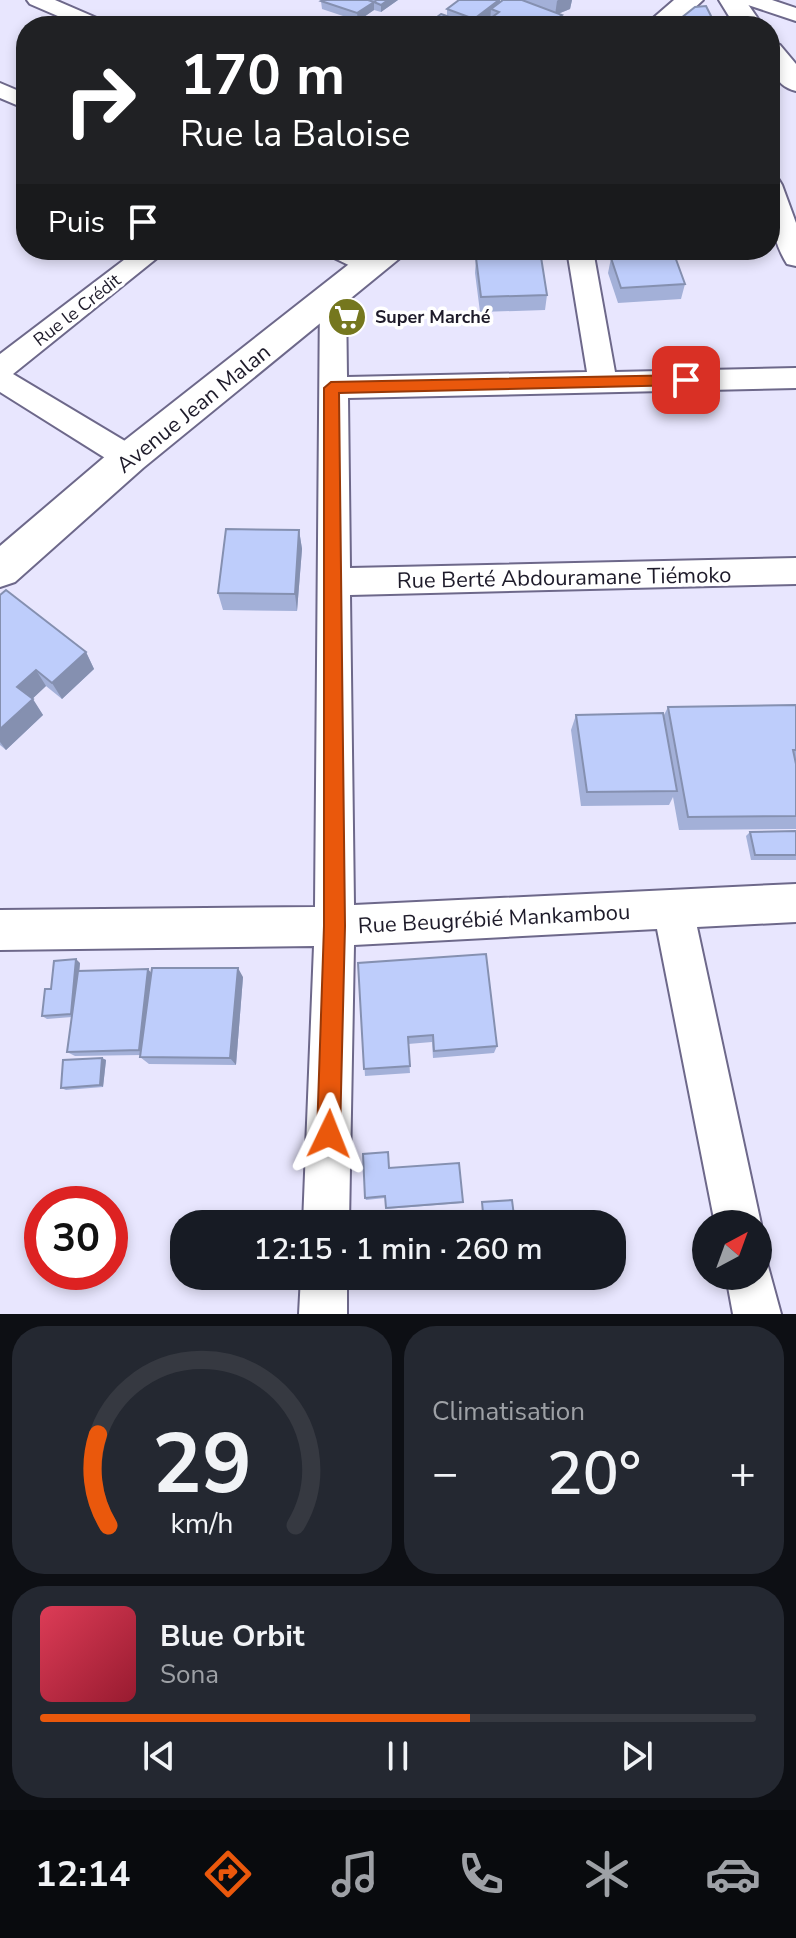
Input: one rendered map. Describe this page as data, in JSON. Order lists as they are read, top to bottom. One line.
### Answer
{"streets":{"main road":["Avenue Jean Malan"],"street":["Rue le Crédit","Rue Berté Abdouramane Tiémoko","Rue Beugrébié Mankambou"]},"places":{"supermarket":["Super Marché"]},"north":"top right","page":{"turn":["170 m","Rue la Baloise"],"then":"Puis","limit":"30","trip":"12:15 · 1 min · 260 m","tile":"Climatisation","heat":["−","20°","+"],"song":["Blue Orbit","Sona"],"tabs":"12:14","gauge":["29","km/h"]}}
